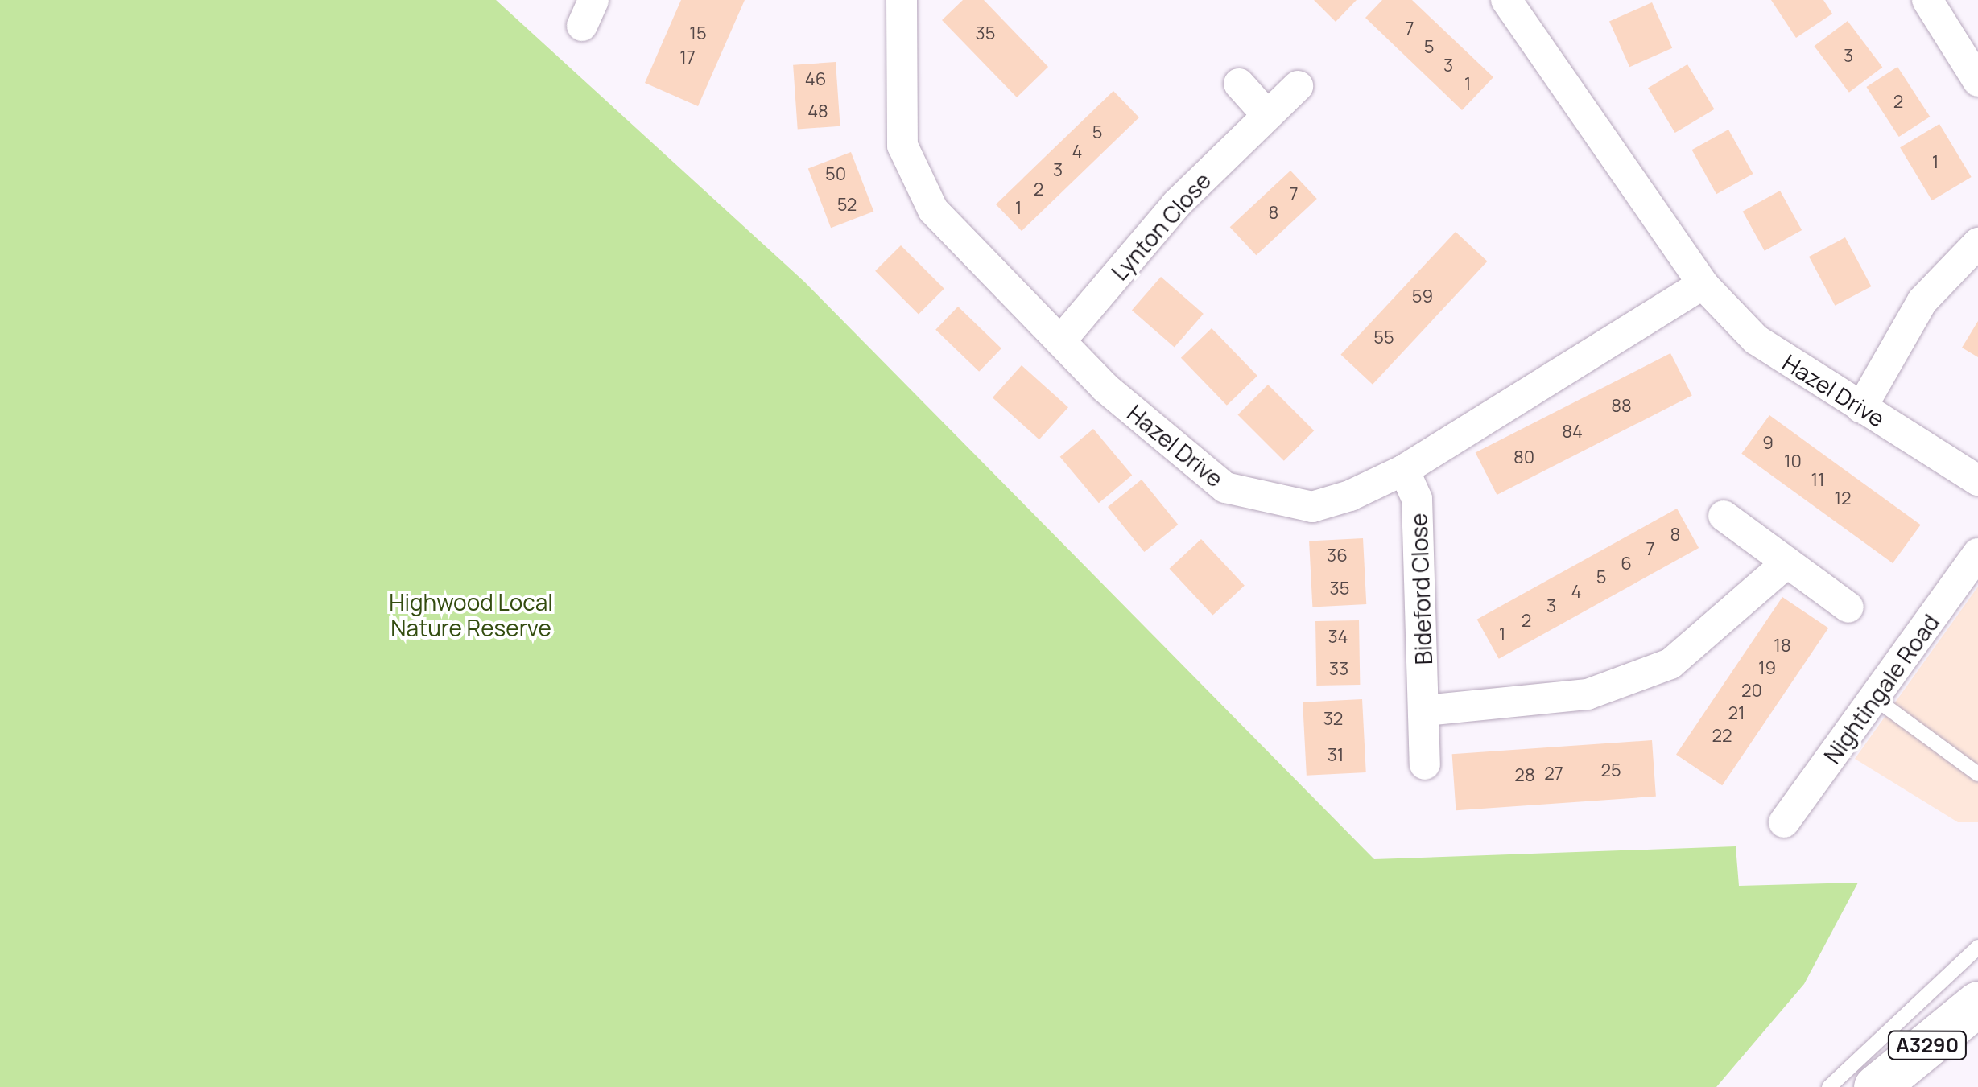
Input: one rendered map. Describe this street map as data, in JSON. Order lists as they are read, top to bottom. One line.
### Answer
{"streets":{"main road":["A3290"],"street":["Lynton Close","Hazel Drive","Bideford Close","Nightingale Road"]},"crossings":[["Lynton Close","Hazel Drive"],["Hazel Drive","Bideford Close"]],"parks":["Highwood Local Nature Reserve"],"house_numbers":["7","15","35","5","3","17","3","46","1","2","48","5","4","1","3","50","2","7","52","1","8","59","55","88","84","9","80","10","11","12","8","7","36","6","5","35","4","3","2","1","34","18","19","33","20","21","32","22","31","25","27","28"]}
